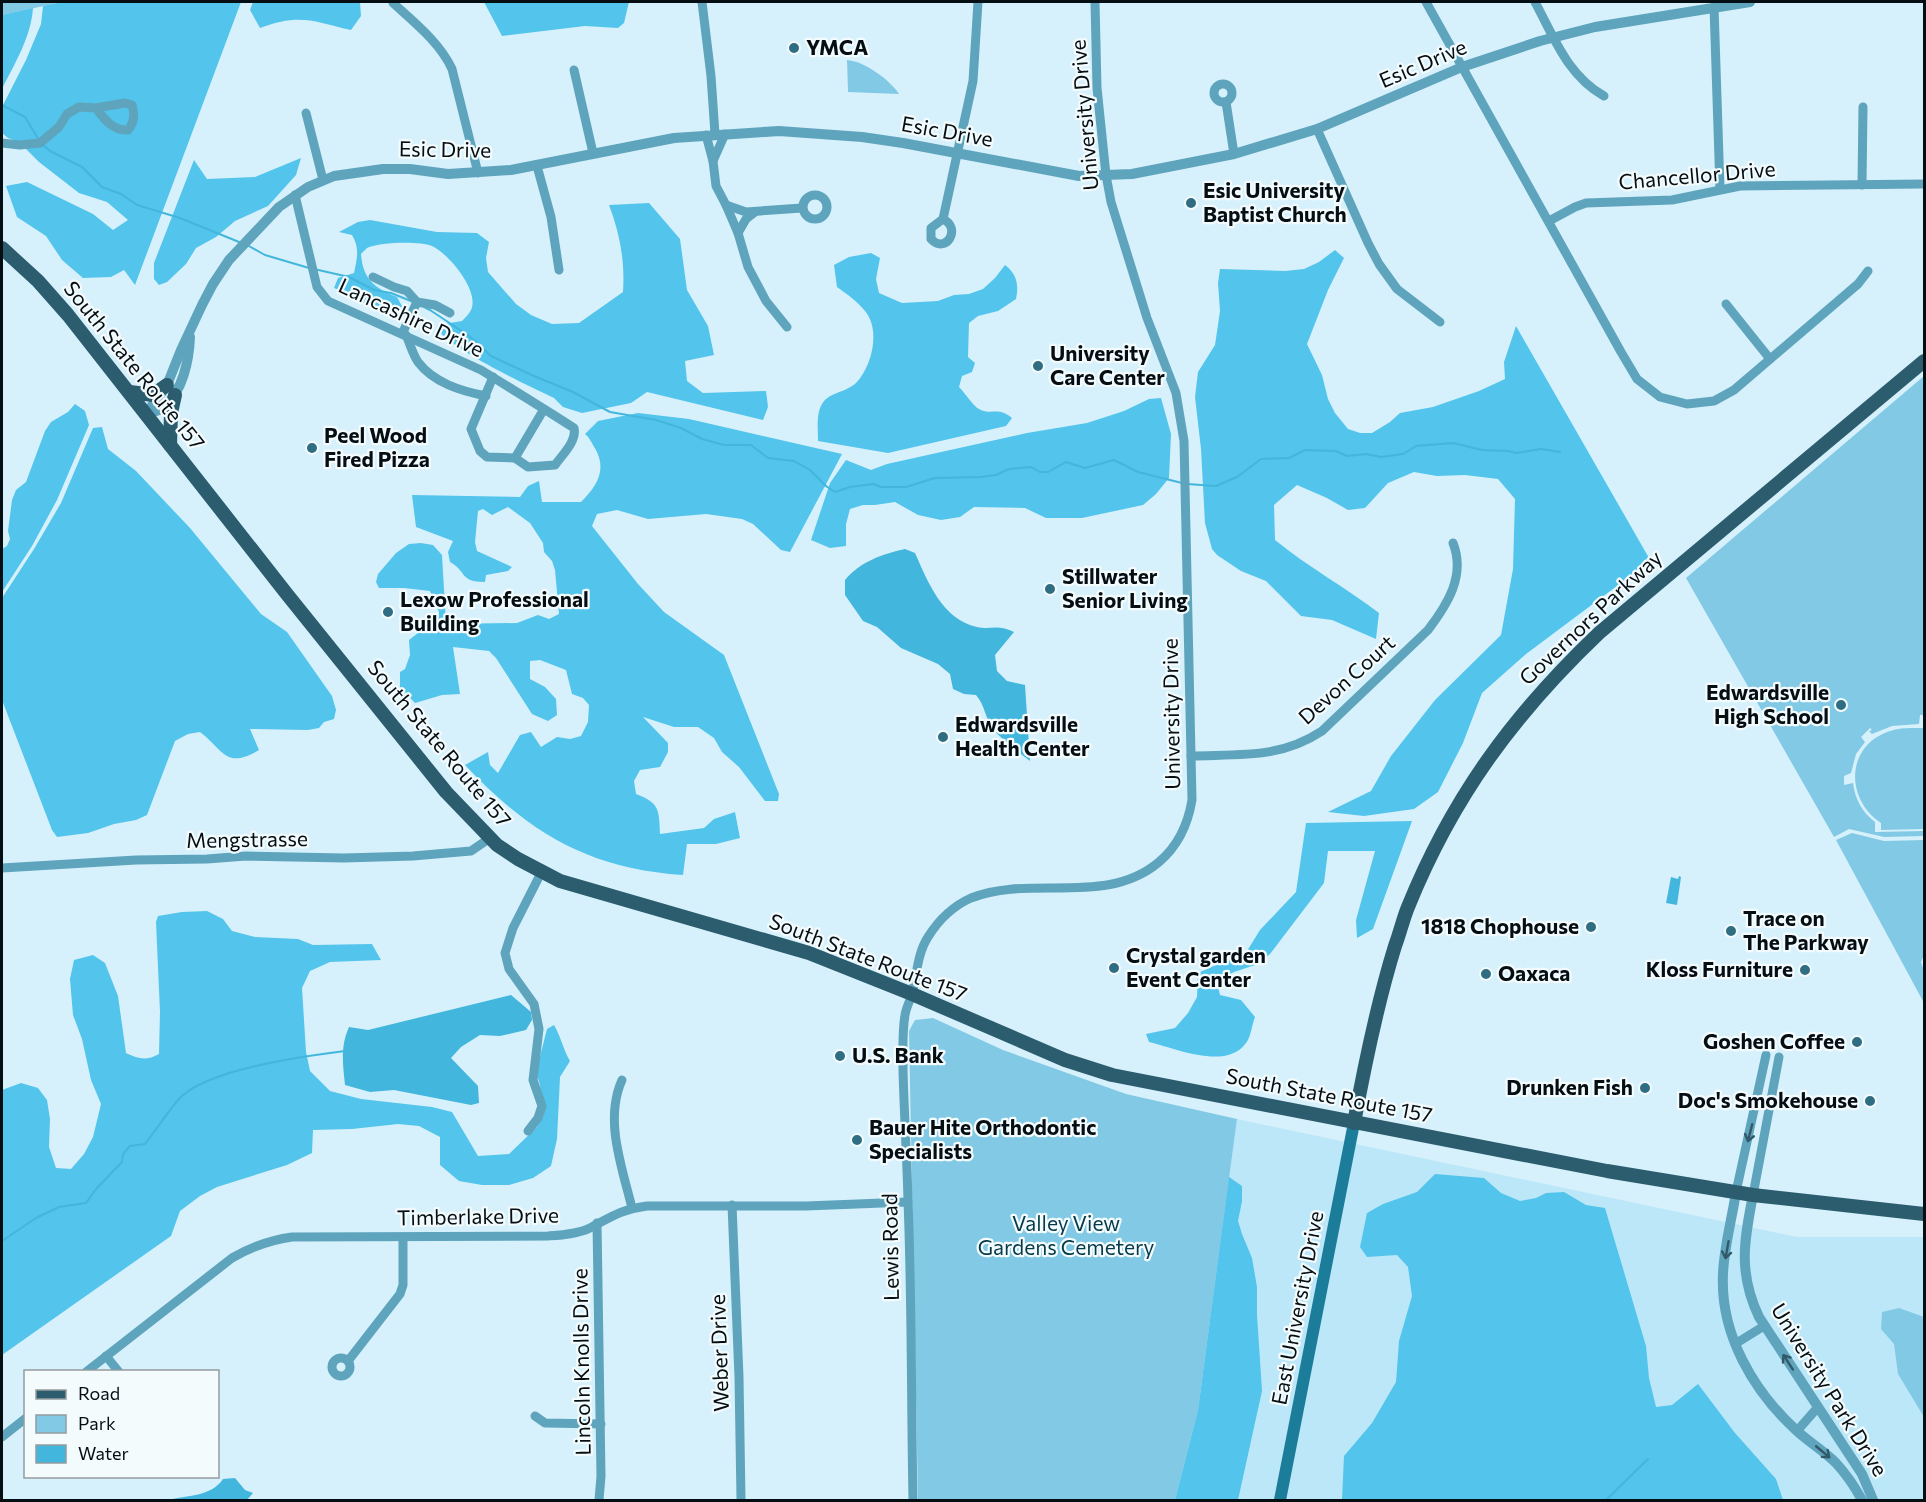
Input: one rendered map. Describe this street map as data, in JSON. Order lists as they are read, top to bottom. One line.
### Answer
{"streets":{"main road":["South State Route 157","Governors Parkway","East University Drive"],"street":["Esic Drive","University Drive","Chancellor Drive","Lancashire Drive","Devon Court","Mengstrasse","Timberlake Drive","Lewis Road","Weber Drive","Lincoln Knolls Drive","University Park Drive"]},"crossings":[["Esic Drive","University Drive"],["Esic Drive","Lancashire Drive"],["Esic Drive","South State Route 157"],["University Drive","South State Route 157"],["University Drive","Devon Court"],["University Drive","Lewis Road"],["South State Route 157","Governors Parkway"],["South State Route 157","Mengstrasse"],["South State Route 157","Lewis Road"],["South State Route 157","East University Drive"],["South State Route 157","University Park Drive"],["Governors Parkway","East University Drive"],["Timberlake Drive","Lewis Road"],["Timberlake Drive","Weber Drive"],["Timberlake Drive","Lincoln Knolls Drive"]],"parks":["Valley View Gardens Cemetery"],"places":["YMCA","Esic University Baptist Church","University Care Center","Peel Wood Fired Pizza","Stillwater Senior Living","Lexow Professional Building","Edwardsville High School","Edwardsville Health Center","1818 Chophouse","Trace on The Parkway","Crystal garden Event Center","Kloss Furniture","Oaxaca","Goshen Coffee","U.S. Bank","Drunken Fish","Doc's Smokehouse","Bauer Hite Orthodontic Specialists"],"legend":["Road","Park","Water"]}
